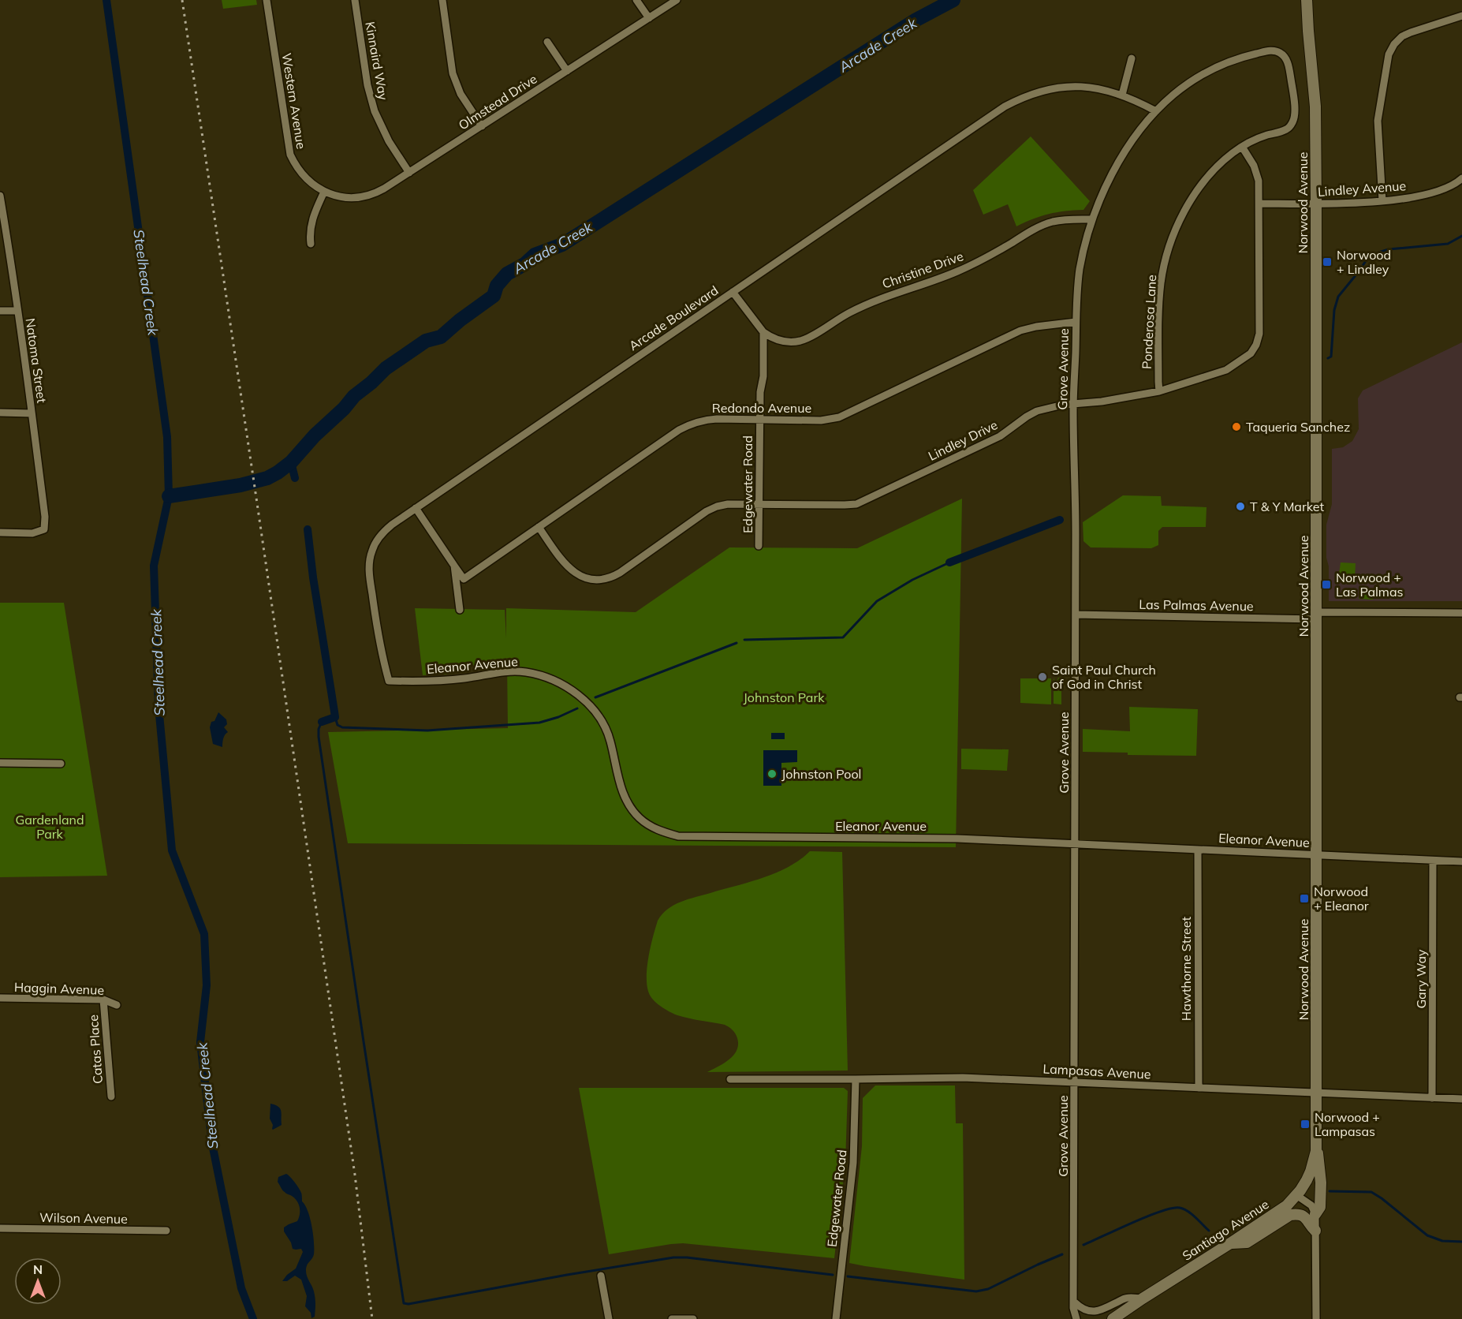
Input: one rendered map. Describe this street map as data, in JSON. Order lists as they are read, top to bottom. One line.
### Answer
{"streets":{"main road":["Norwood Avenue","Santiago Avenue"],"street":["Kinnaird Way","Western Avenue","Olmstead Drive","Lindley Avenue","Christine Drive","Arcade Boulevard","Ponderosa Lane","Natoma Street","Grove Avenue","Redondo Avenue","Lindley Drive","Edgewater Road","Las Palmas Avenue","Eleanor Avenue","Hawthorne Street","Gary Way","Haggin Avenue","Catas Place","Lampasas Avenue","Wilson Avenue"]},"crossings":[["Kinnaird Way","Olmstead Drive"],["Western Avenue","Olmstead Drive"],["Lindley Avenue","Norwood Avenue"],["Lindley Avenue","Lindley Drive"],["Norwood Avenue","Las Palmas Avenue"],["Norwood Avenue","Eleanor Avenue"],["Norwood Avenue","Lampasas Avenue"],["Norwood Avenue","Santiago Avenue"],["Christine Drive","Grove Avenue"],["Christine Drive","Edgewater Road"],["Arcade Boulevard","Ponderosa Lane"],["Arcade Boulevard","Grove Avenue"],["Arcade Boulevard","Eleanor Avenue"],["Ponderosa Lane","Grove Avenue"],["Ponderosa Lane","Lindley Drive"],["Grove Avenue","Redondo Avenue"],["Grove Avenue","Lindley Drive"],["Grove Avenue","Las Palmas Avenue"],["Grove Avenue","Eleanor Avenue"],["Grove Avenue","Lampasas Avenue"],["Grove Avenue","Santiago Avenue"],["Redondo Avenue","Lindley Drive"],["Redondo Avenue","Edgewater Road"],["Lindley Drive","Edgewater Road"],["Edgewater Road","Lampasas Avenue"],["Eleanor Avenue","Hawthorne Street"],["Eleanor Avenue","Gary Way"],["Hawthorne Street","Lampasas Avenue"],["Gary Way","Lampasas Avenue"],["Haggin Avenue","Catas Place"]],"water":["Arcade Creek","Steelhead Creek"],"parks":["Johnston Park","Gardenland Park"],"places":{"transit":["Norwood + Lindley","Norwood + Las Palmas","Norwood + Eleanor","Norwood + Lampasas"],"other":["Taqueria Sanchez","T & Y Market","Saint Paul Church of God in Christ","Johnston Pool"]},"north":"top"}
